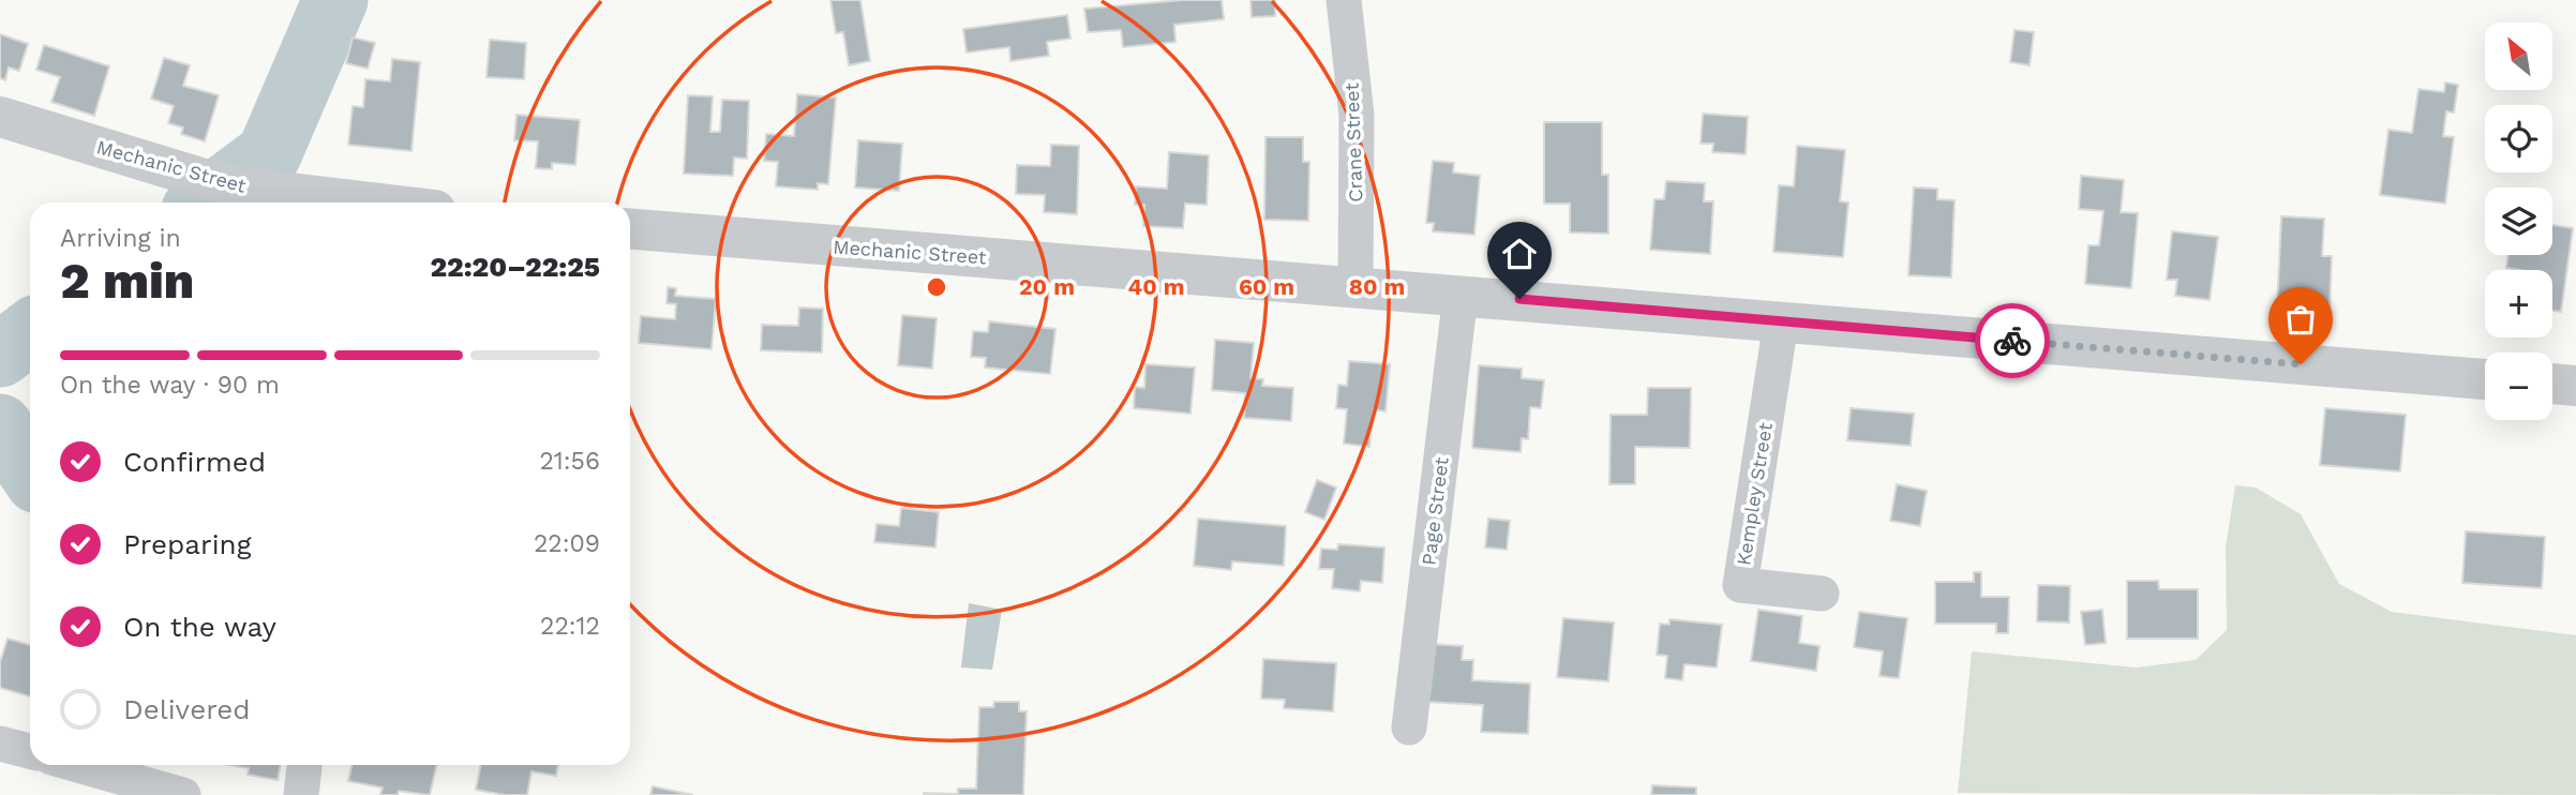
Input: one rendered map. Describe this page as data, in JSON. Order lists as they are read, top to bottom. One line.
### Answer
{"streets":{"street":["Crane Street","Mechanic Street","Kempley Street","Page Street"]},"crossings":[["Crane Street","Mechanic Street"],["Mechanic Street","Kempley Street"],["Mechanic Street","Page Street"]],"north":"top left","page":{"map_buttons":["+","−"],"heading":["2 min","Arriving in","22:20–22:25"],"bar":"On the way · 90 m","list":[["Confirmed","21:56"],["Preparing","22:09"],["On the way","22:12"],"Delivered"]},"rings":["20 m","40 m","60 m","80 m"]}
